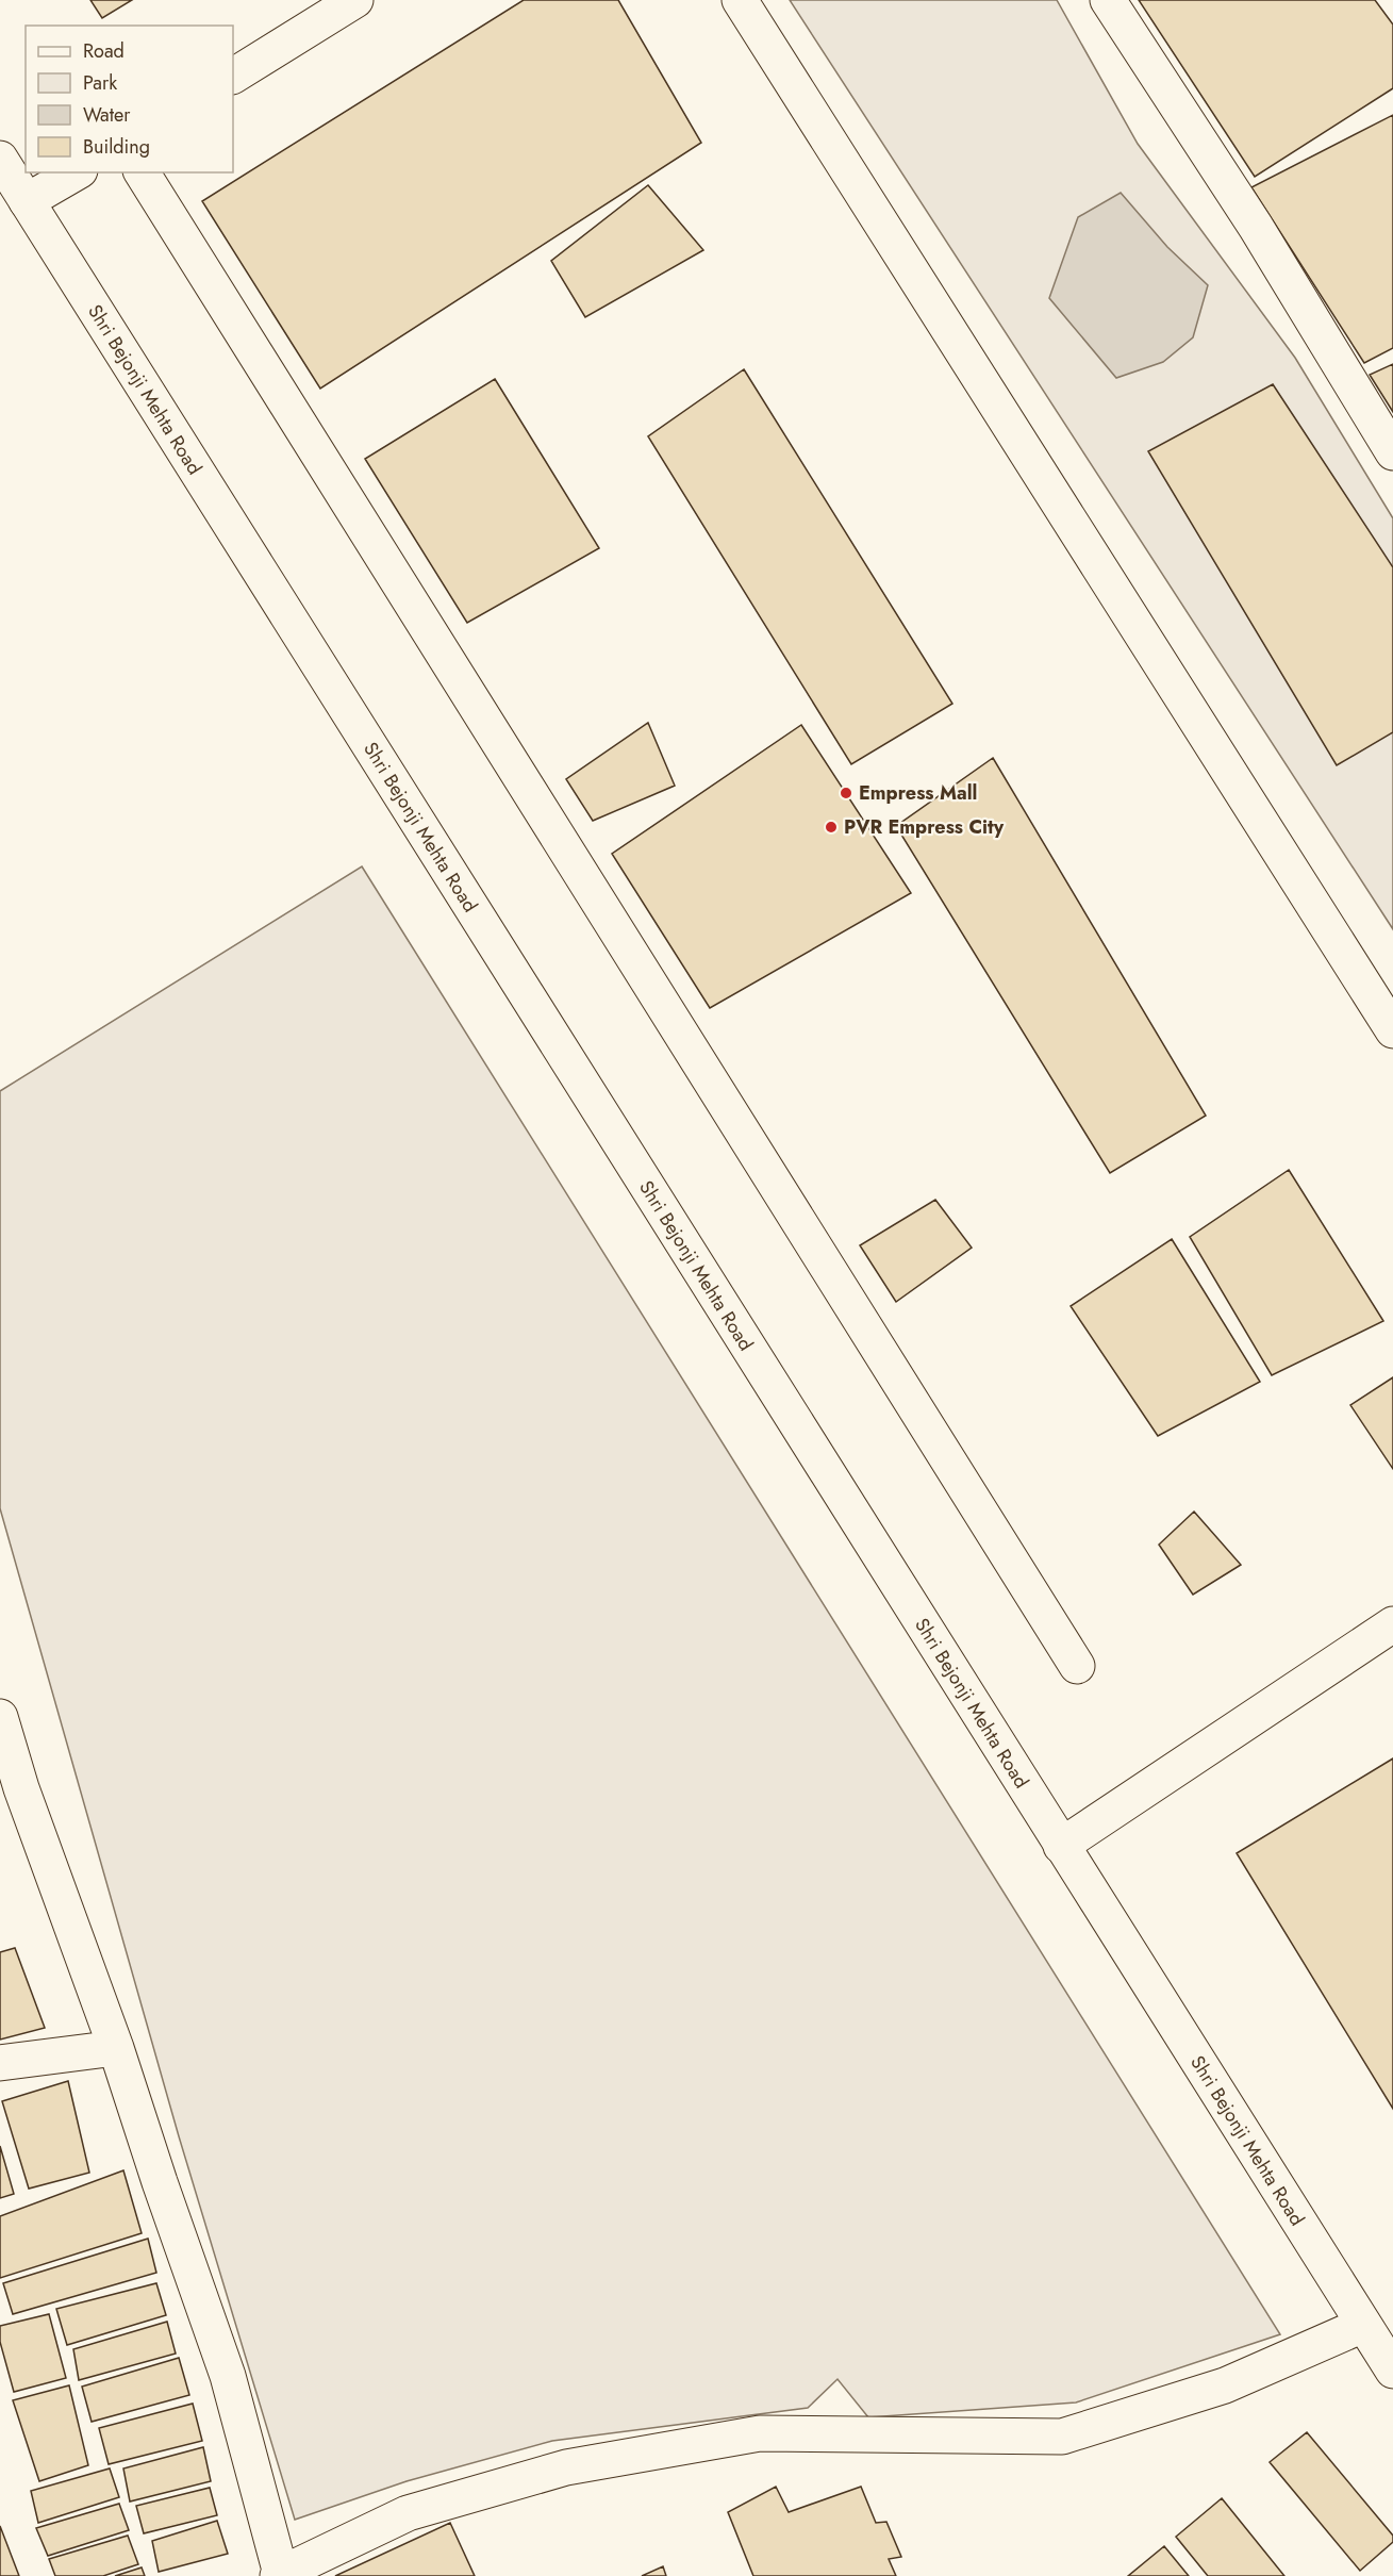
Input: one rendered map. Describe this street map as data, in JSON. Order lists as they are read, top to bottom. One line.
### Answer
{"streets":{"main road":["Shri Bejonji Mehta Road"]},"places":["Empress Mall","PVR Empress City"],"legend":["Road","Park","Water","Building"]}
